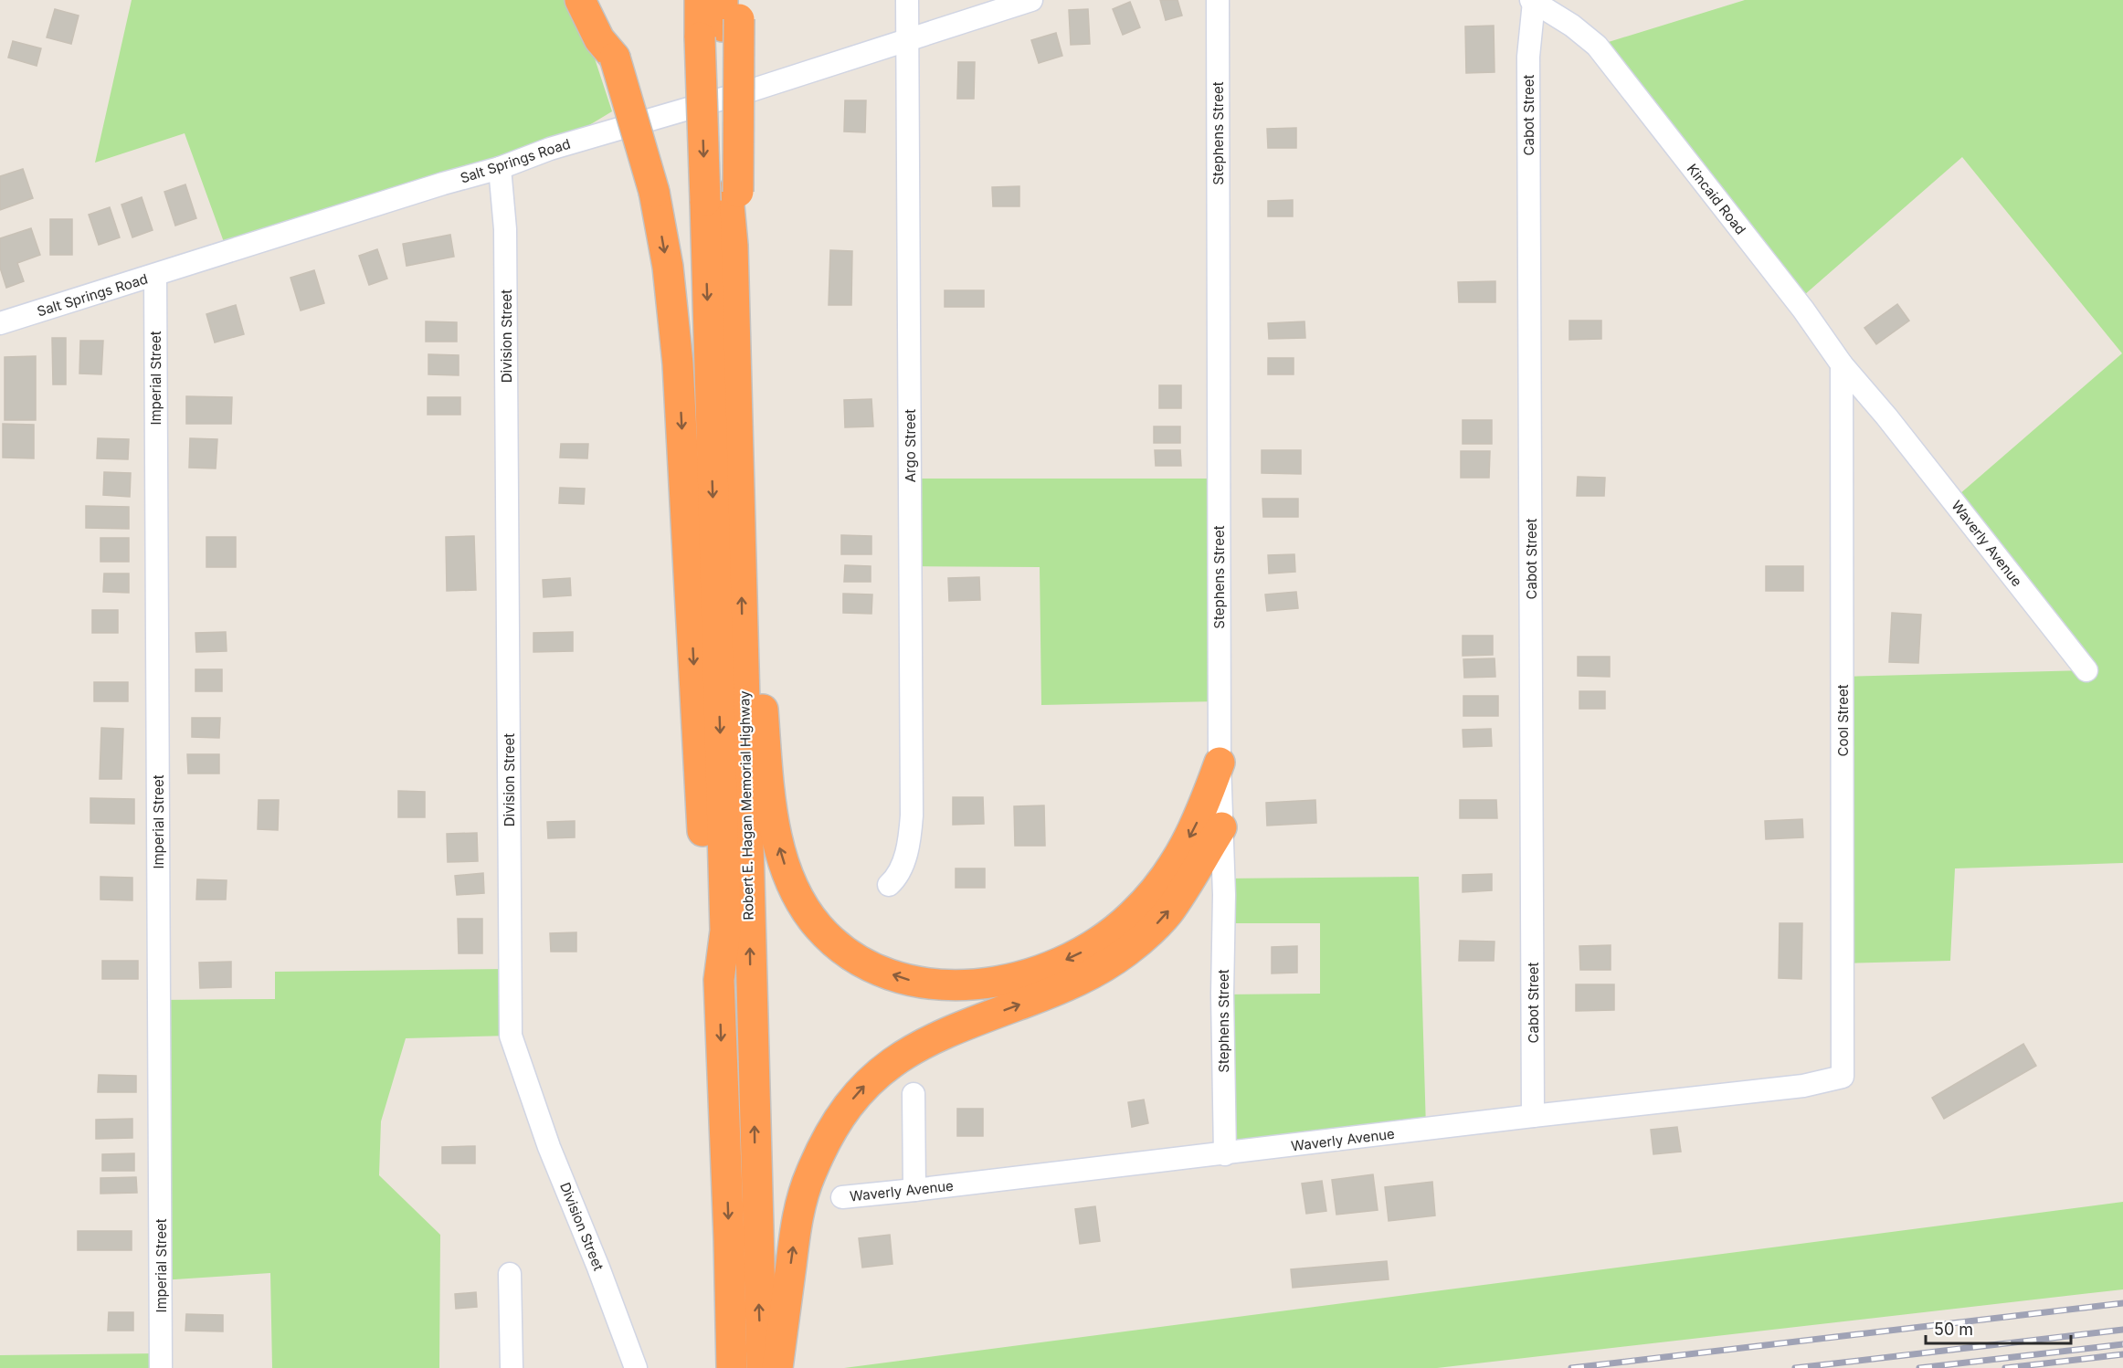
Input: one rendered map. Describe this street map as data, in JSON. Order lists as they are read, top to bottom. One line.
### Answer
{"streets":{"highway":["Robert E. Hagan Memorial Highway"],"street":["Cabot Street","Stephens Street","Salt Springs Road","Kincaid Road","Division Street","Imperial Street","Argo Street","Waverly Avenue","Cool Street"]},"crossings":[["Cabot Street","Kincaid Road"],["Cabot Street","Waverly Avenue"],["Stephens Street","Waverly Avenue"],["Salt Springs Road","Division Street"],["Salt Springs Road","Imperial Street"],["Salt Springs Road","Argo Street"],["Kincaid Road","Waverly Avenue"],["Kincaid Road","Cool Street"],["Waverly Avenue","Cool Street"]],"scale_bar":"50 m"}
